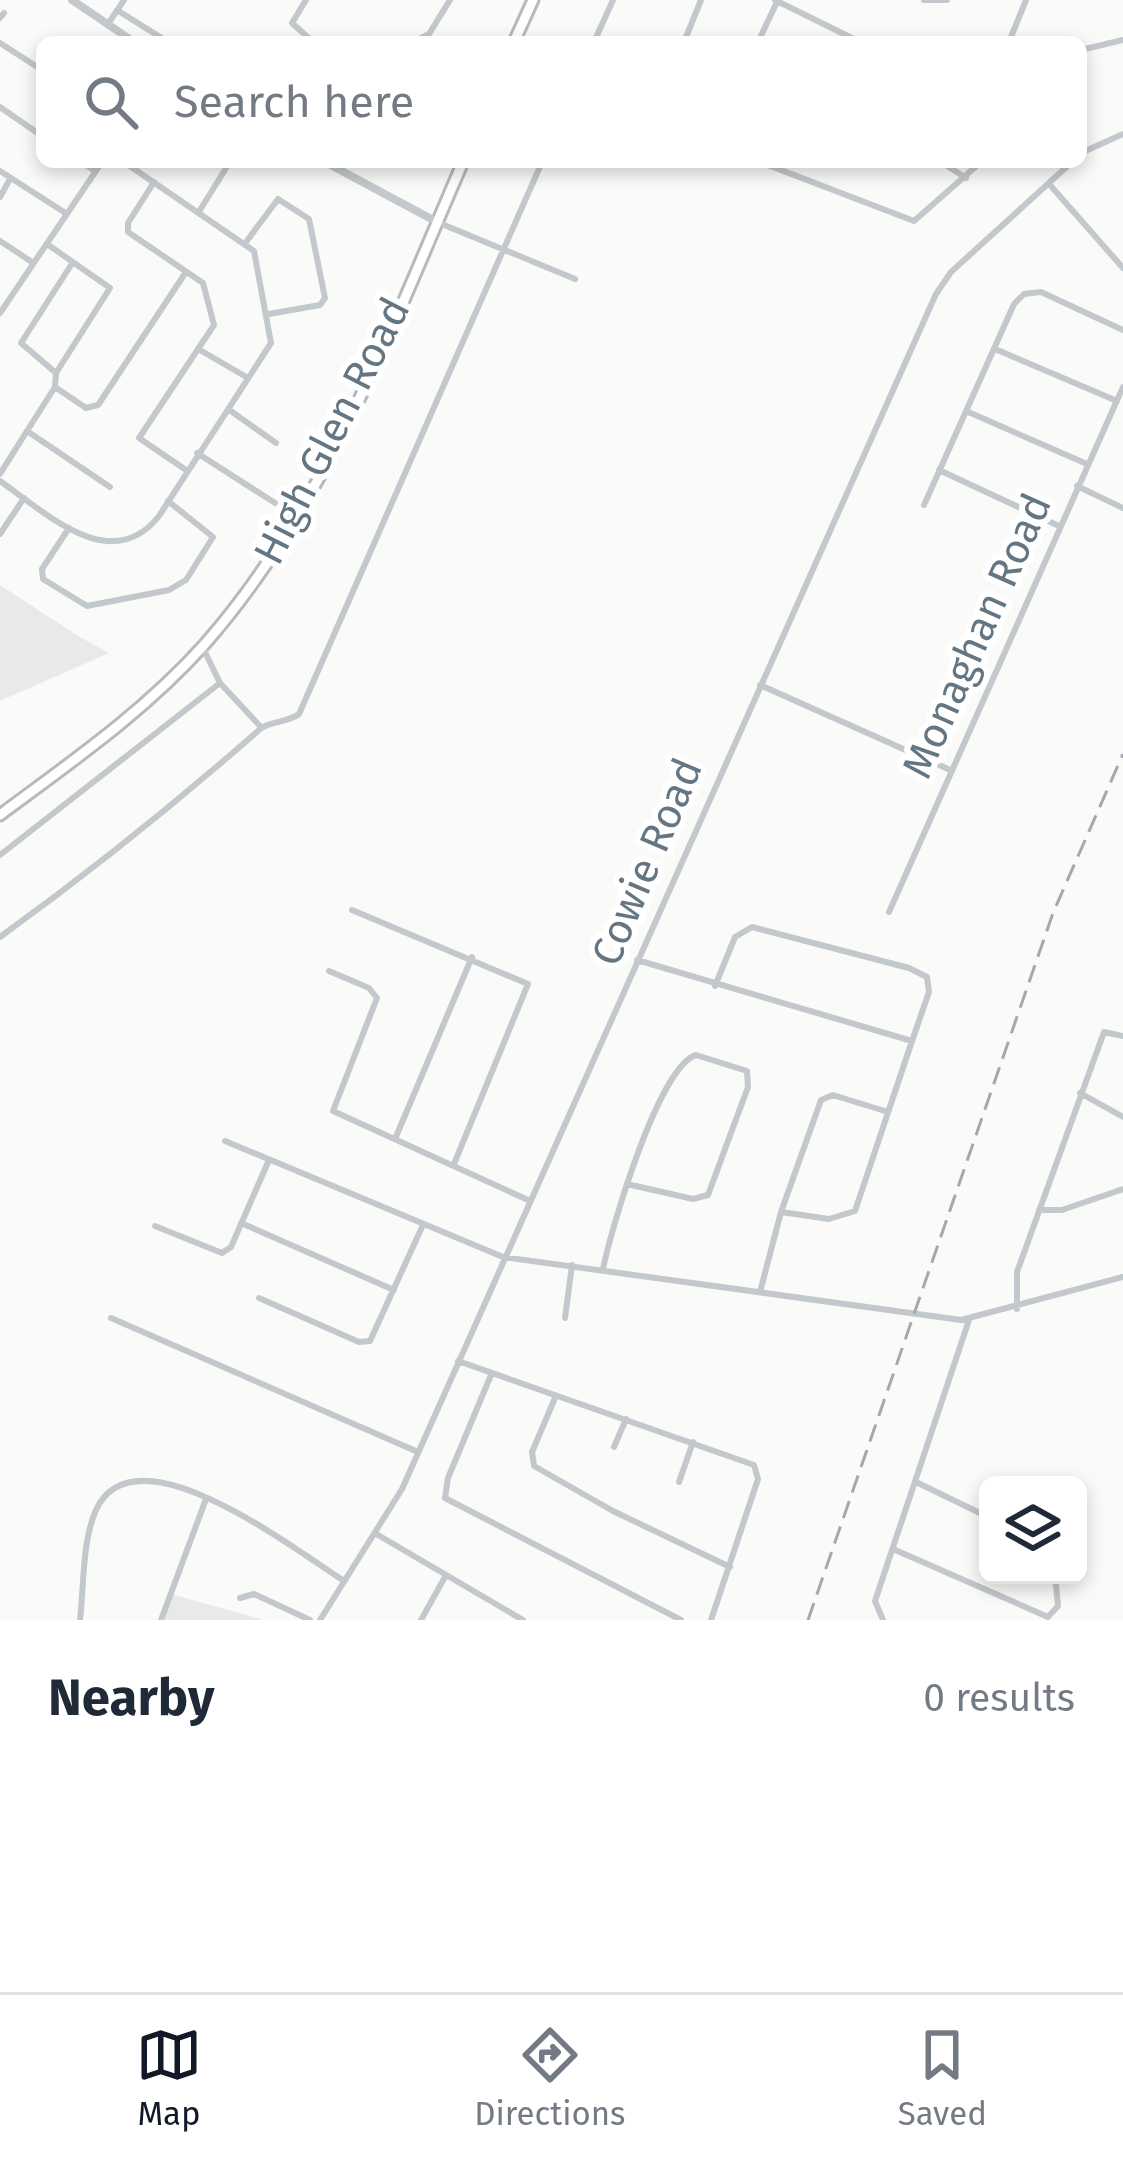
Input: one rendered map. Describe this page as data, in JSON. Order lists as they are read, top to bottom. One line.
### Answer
{"streets":{"main road":["High Glen Road"],"street":["Monaghan Road","Cowie Road"]},"page":{"search":"Search here","heading":["Nearby","0 results"],"nav":["Map","Directions","Saved"]}}
